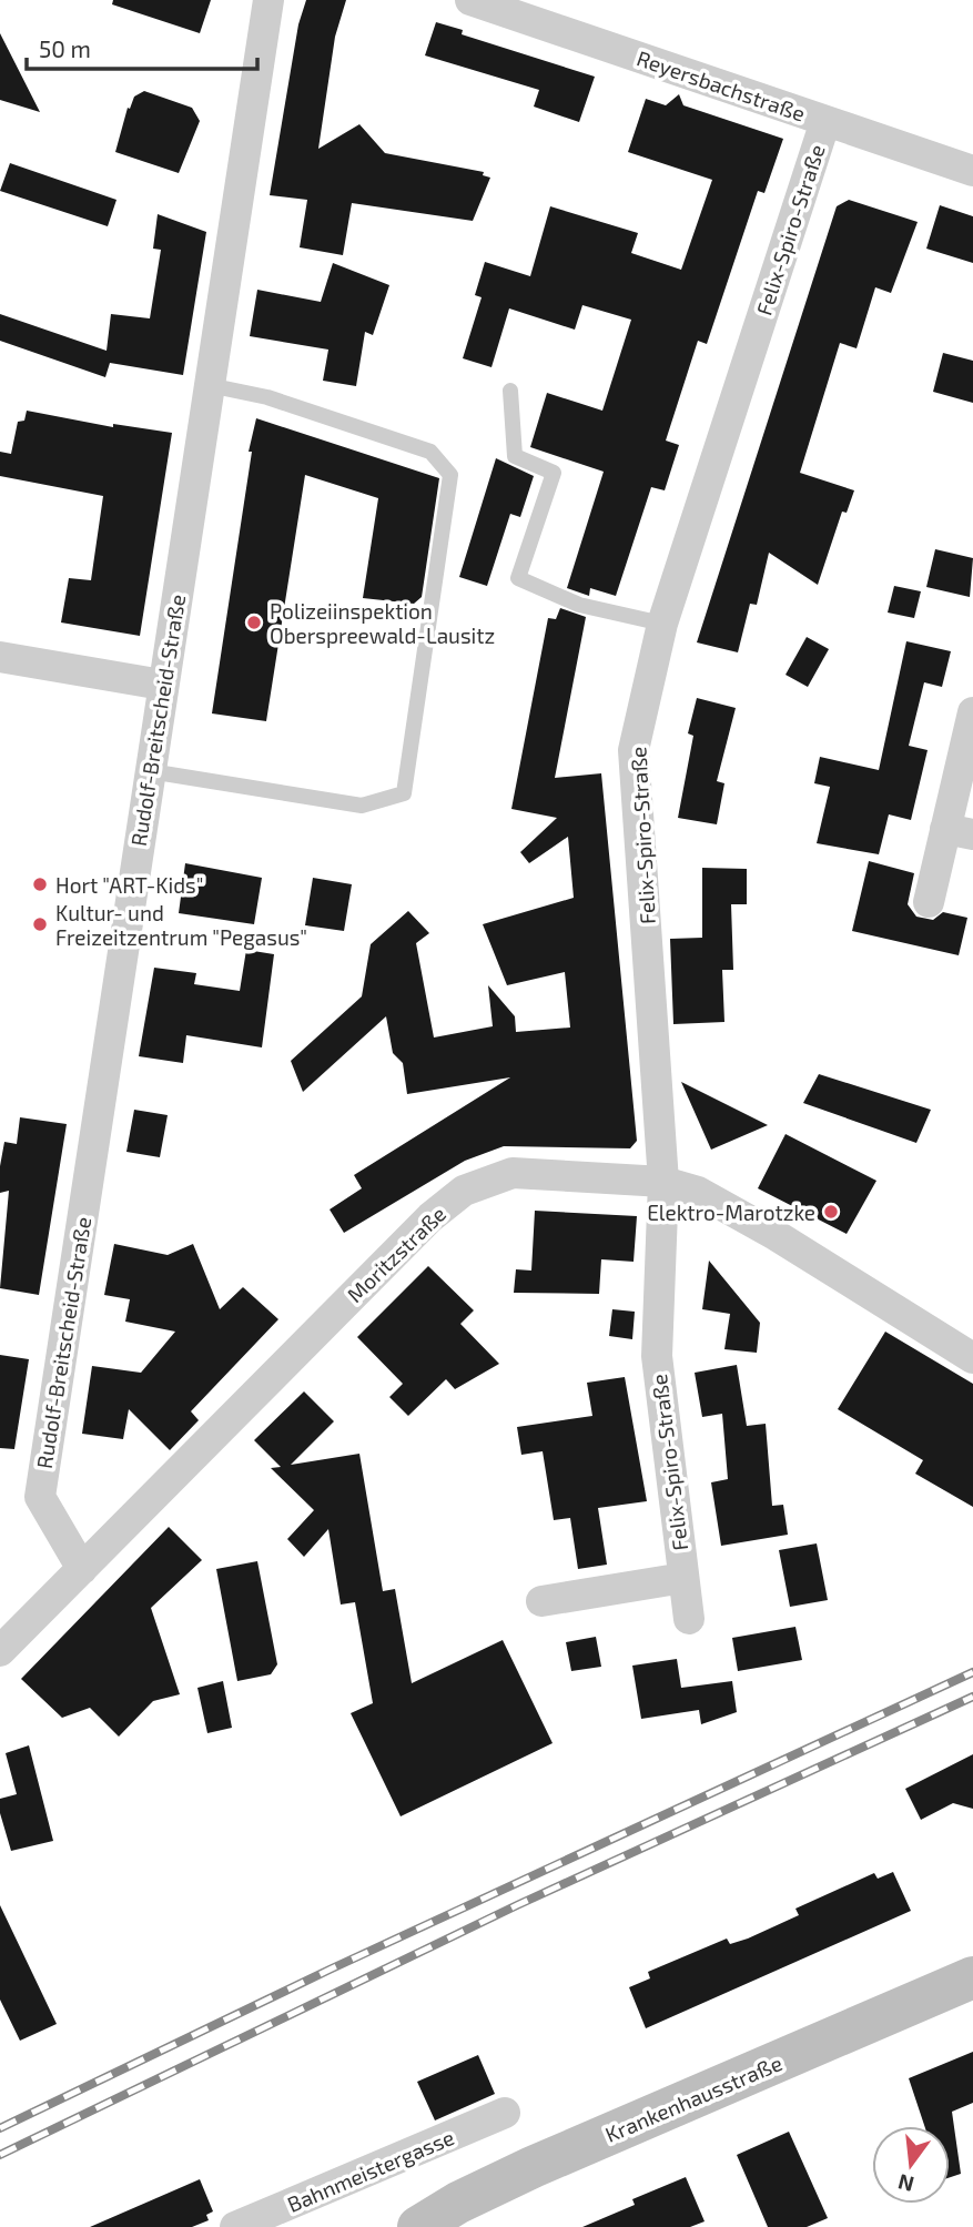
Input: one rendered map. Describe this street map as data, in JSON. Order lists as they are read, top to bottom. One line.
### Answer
{"streets":{"main road":["Krankenhausstraße"],"street":["Reyersbachstraße","Felix-Spiro-Straße","Rudolf-Breitscheid-Straße","Moritzstraße","Bahnmeistergasse"]},"crossings":[["Reyersbachstraße","Felix-Spiro-Straße"],["Felix-Spiro-Straße","Moritzstraße"],["Rudolf-Breitscheid-Straße","Moritzstraße"]],"places":["Polizeiinspektion Oberspreewald-Lausitz","Hort \"ART-Kids\"","Kultur- und Freizeitzentrum \"Pegasus\"","Elektro-Marotzke"],"scale_bar":"50 m","north":"bottom"}
